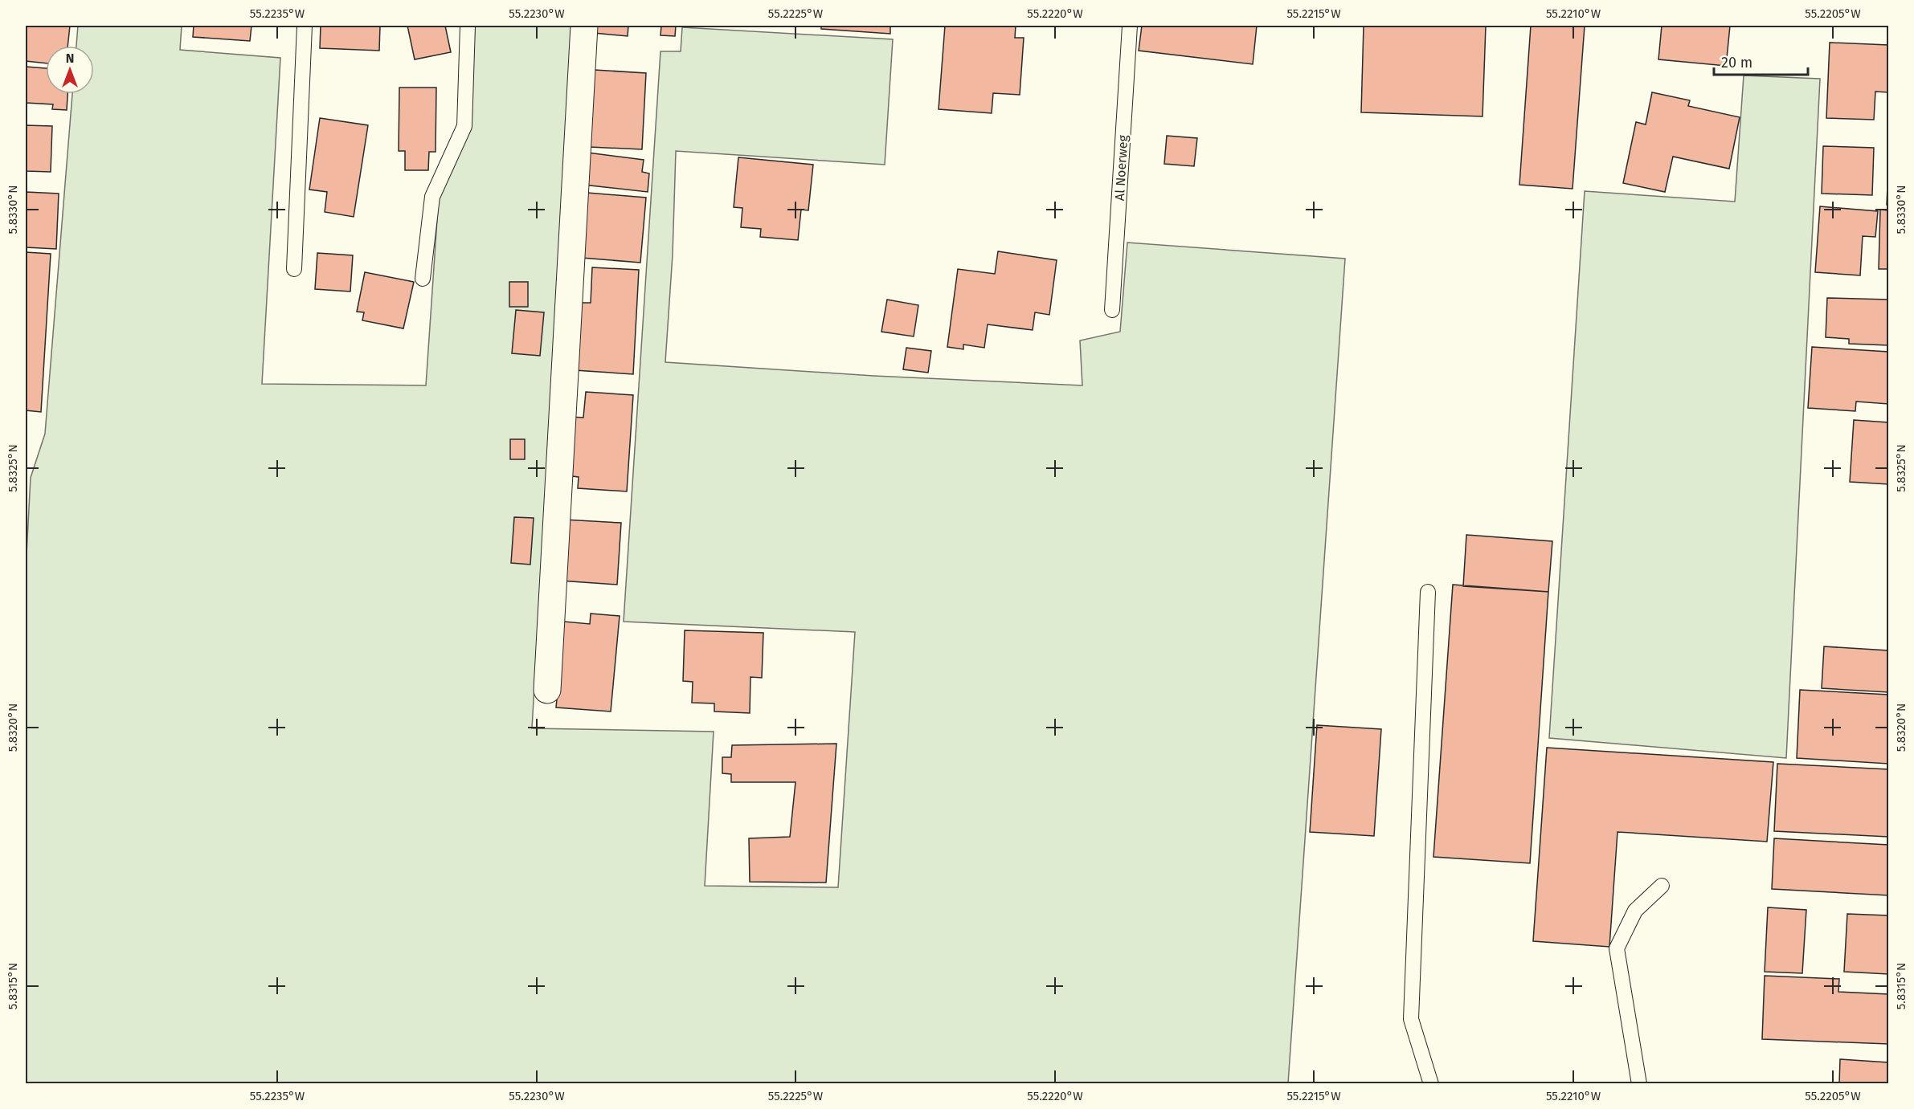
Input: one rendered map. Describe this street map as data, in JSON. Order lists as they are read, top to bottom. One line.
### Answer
{"streets":{"lane":["Al Noerweg"]},"scale_bar":"20 m","north":"top","coordinates":["55.2235°W","55.2230°W","55.2225°W","55.2220°W","55.2215°W","55.2210°W","55.2205°W","5.8330°N","5.8325°N","5.8320°N","5.8315°N"]}
